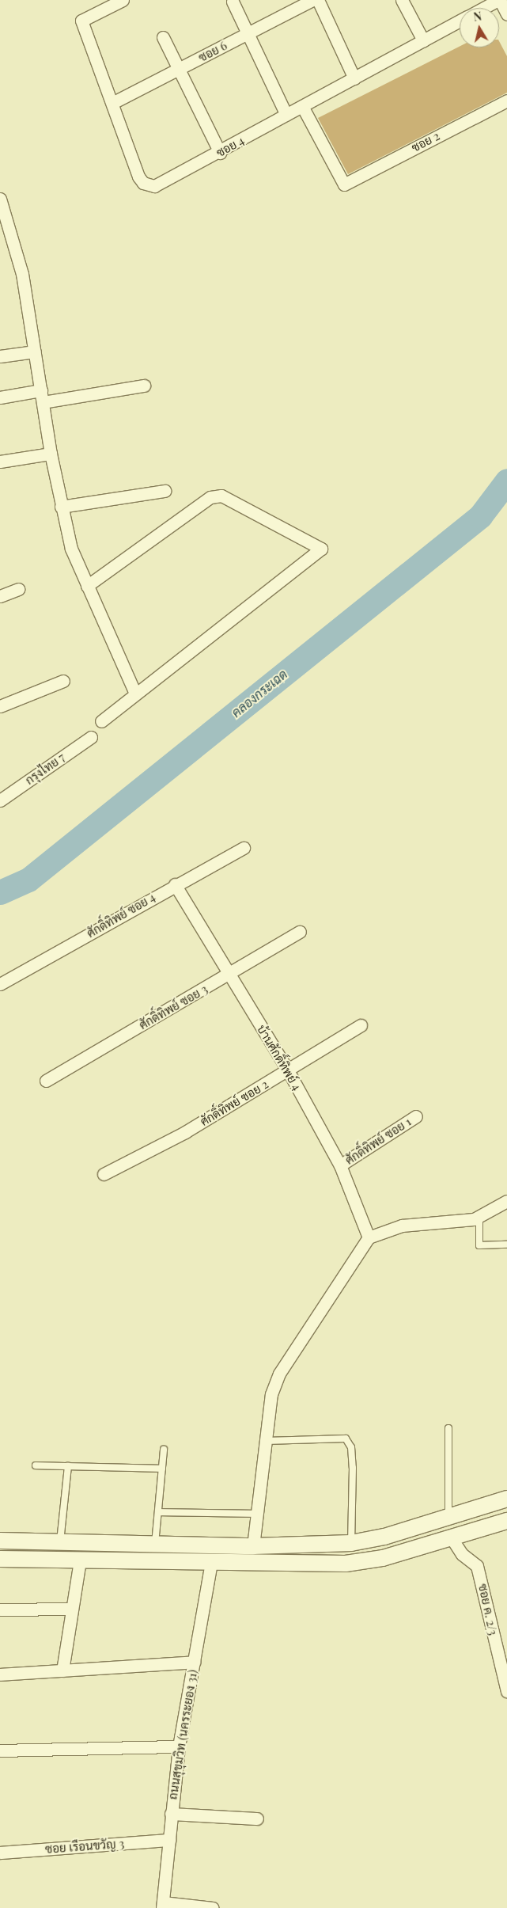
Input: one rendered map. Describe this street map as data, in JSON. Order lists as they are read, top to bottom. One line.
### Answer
{"streets":{"street":["ซอย 6","ซอย 2","ซอย 4","กรุงไทย 7","ศักดิ์ทิพย์ ซอย 4","ศักดิ์ทิพย์ ซอย 3","บ้านศักดิ์ทิพย์ 4","ศักดิ์ทิพย์ ซอย 2","ศักดิ์ทิพย์ ซอย 1","ซอย ค. 2/3","ถนนสุขุมวิท (นครระยอง 31)","ซอย เรือนขวัญ 3"]},"crossings":[["ซอย 6","ซอย 4"],["ซอย 2","ซอย 4"],["ศักดิ์ทิพย์ ซอย 4","บ้านศักดิ์ทิพย์ 4"],["ศักดิ์ทิพย์ ซอย 3","บ้านศักดิ์ทิพย์ 4"],["บ้านศักดิ์ทิพย์ 4","ศักดิ์ทิพย์ ซอย 2"],["บ้านศักดิ์ทิพย์ 4","ศักดิ์ทิพย์ ซอย 1"],["ถนนสุขุมวิท (นครระยอง 31)","ซอย เรือนขวัญ 3"]],"water":["คลองกระเฉด"],"north":"top"}
